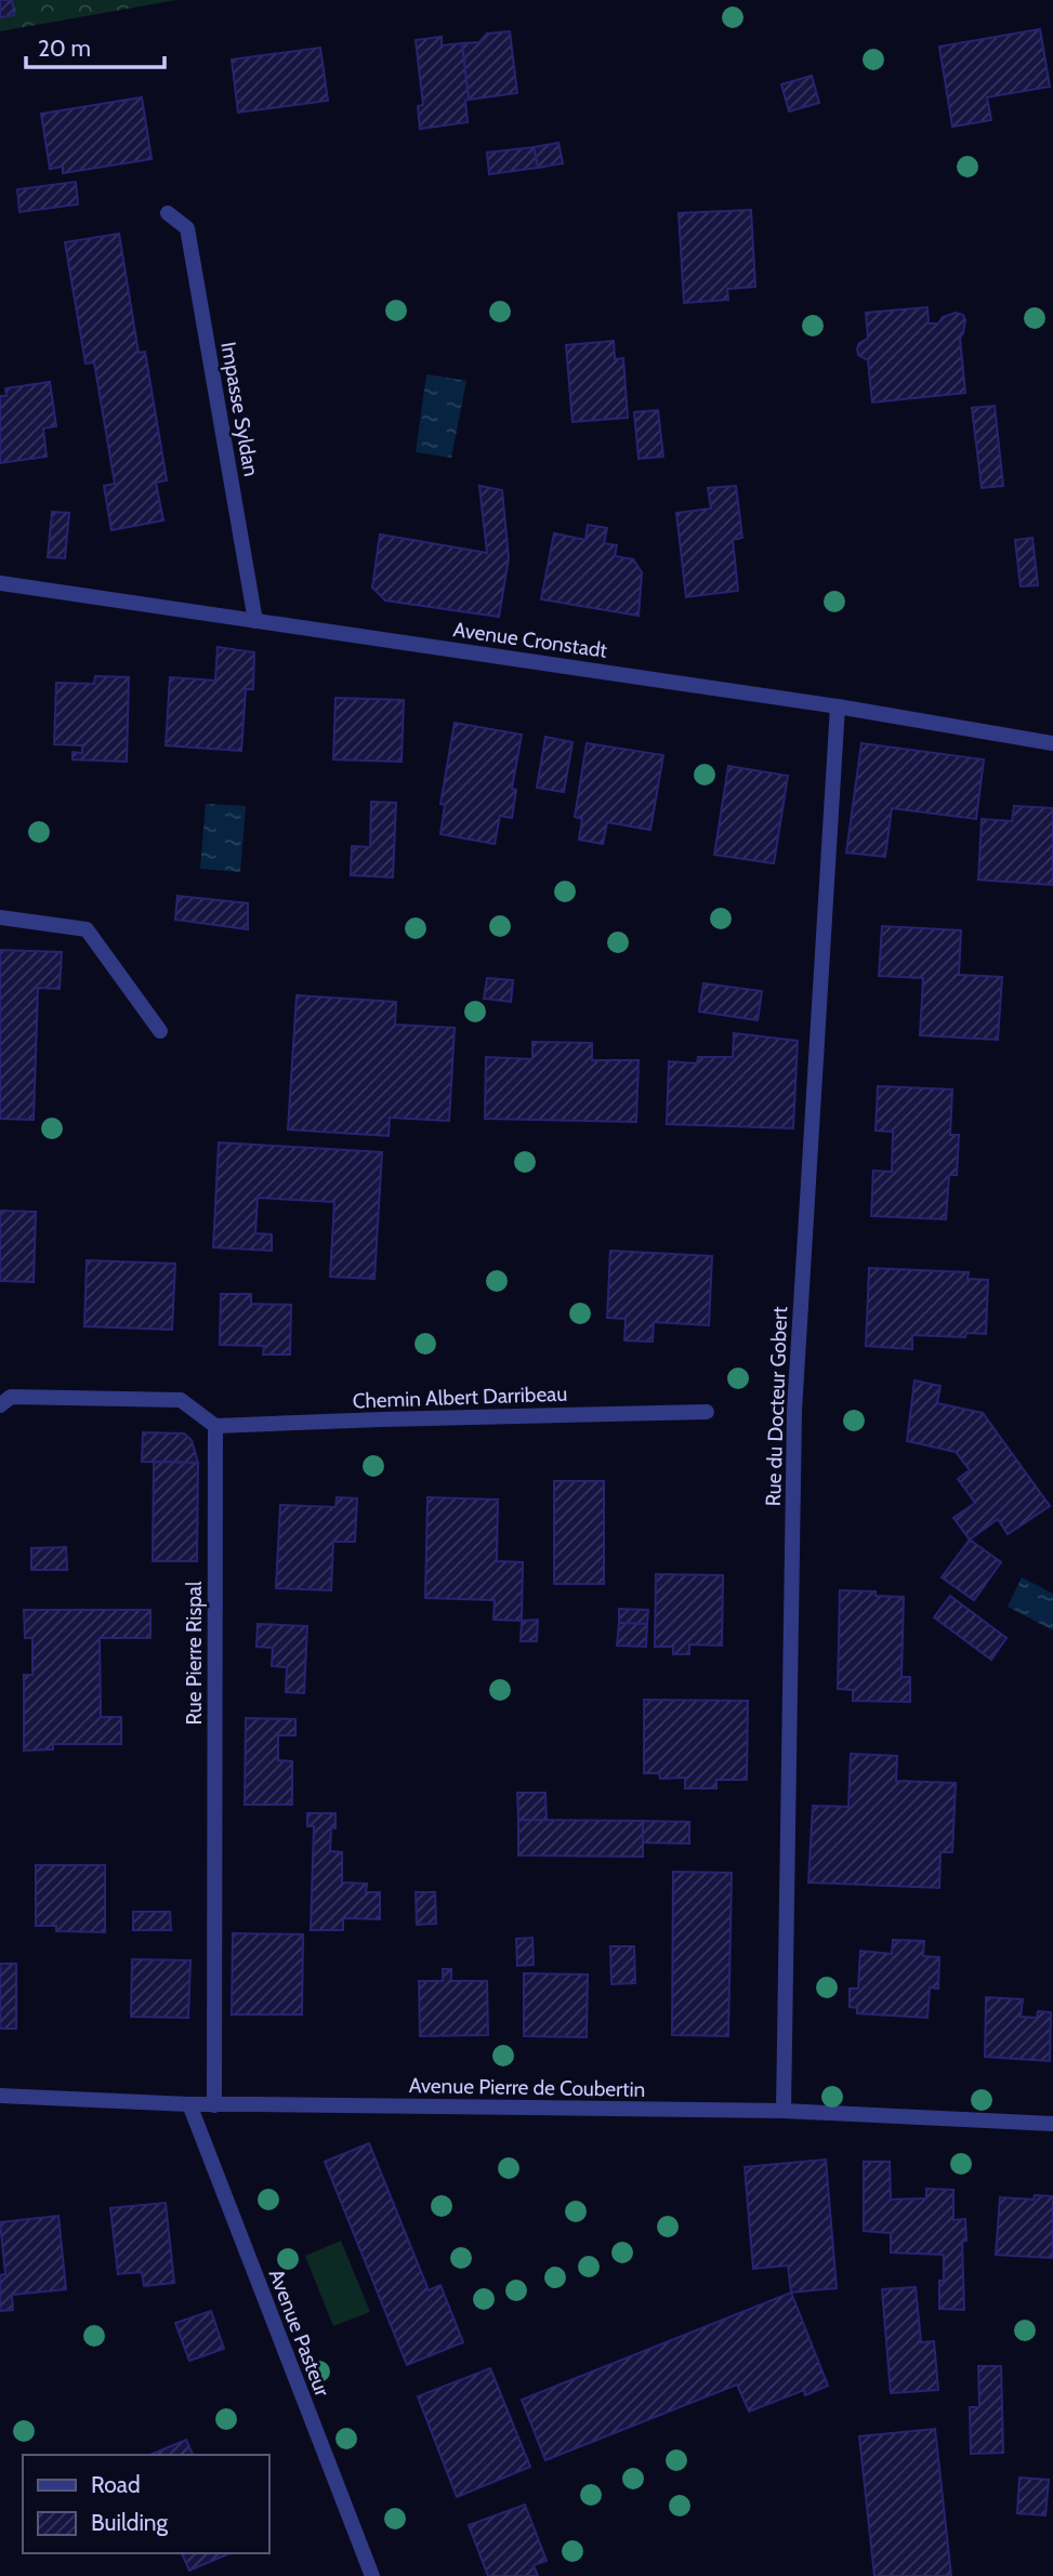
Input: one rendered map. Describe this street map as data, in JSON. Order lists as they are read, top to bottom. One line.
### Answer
{"streets":{"street":["Impasse Syldan","Avenue Cronstadt","Chemin Albert Darribeau","Rue du Docteur Gobert","Rue Pierre Rispal","Avenue Pierre de Coubertin","Avenue Pasteur"]},"crossings":[["Impasse Syldan","Avenue Cronstadt"],["Avenue Cronstadt","Rue du Docteur Gobert"],["Chemin Albert Darribeau","Rue Pierre Rispal"],["Rue du Docteur Gobert","Avenue Pierre de Coubertin"],["Rue Pierre Rispal","Avenue Pierre de Coubertin"],["Avenue Pierre de Coubertin","Avenue Pasteur"]],"legend":["Road","Building"],"scale_bar":"20 m"}
